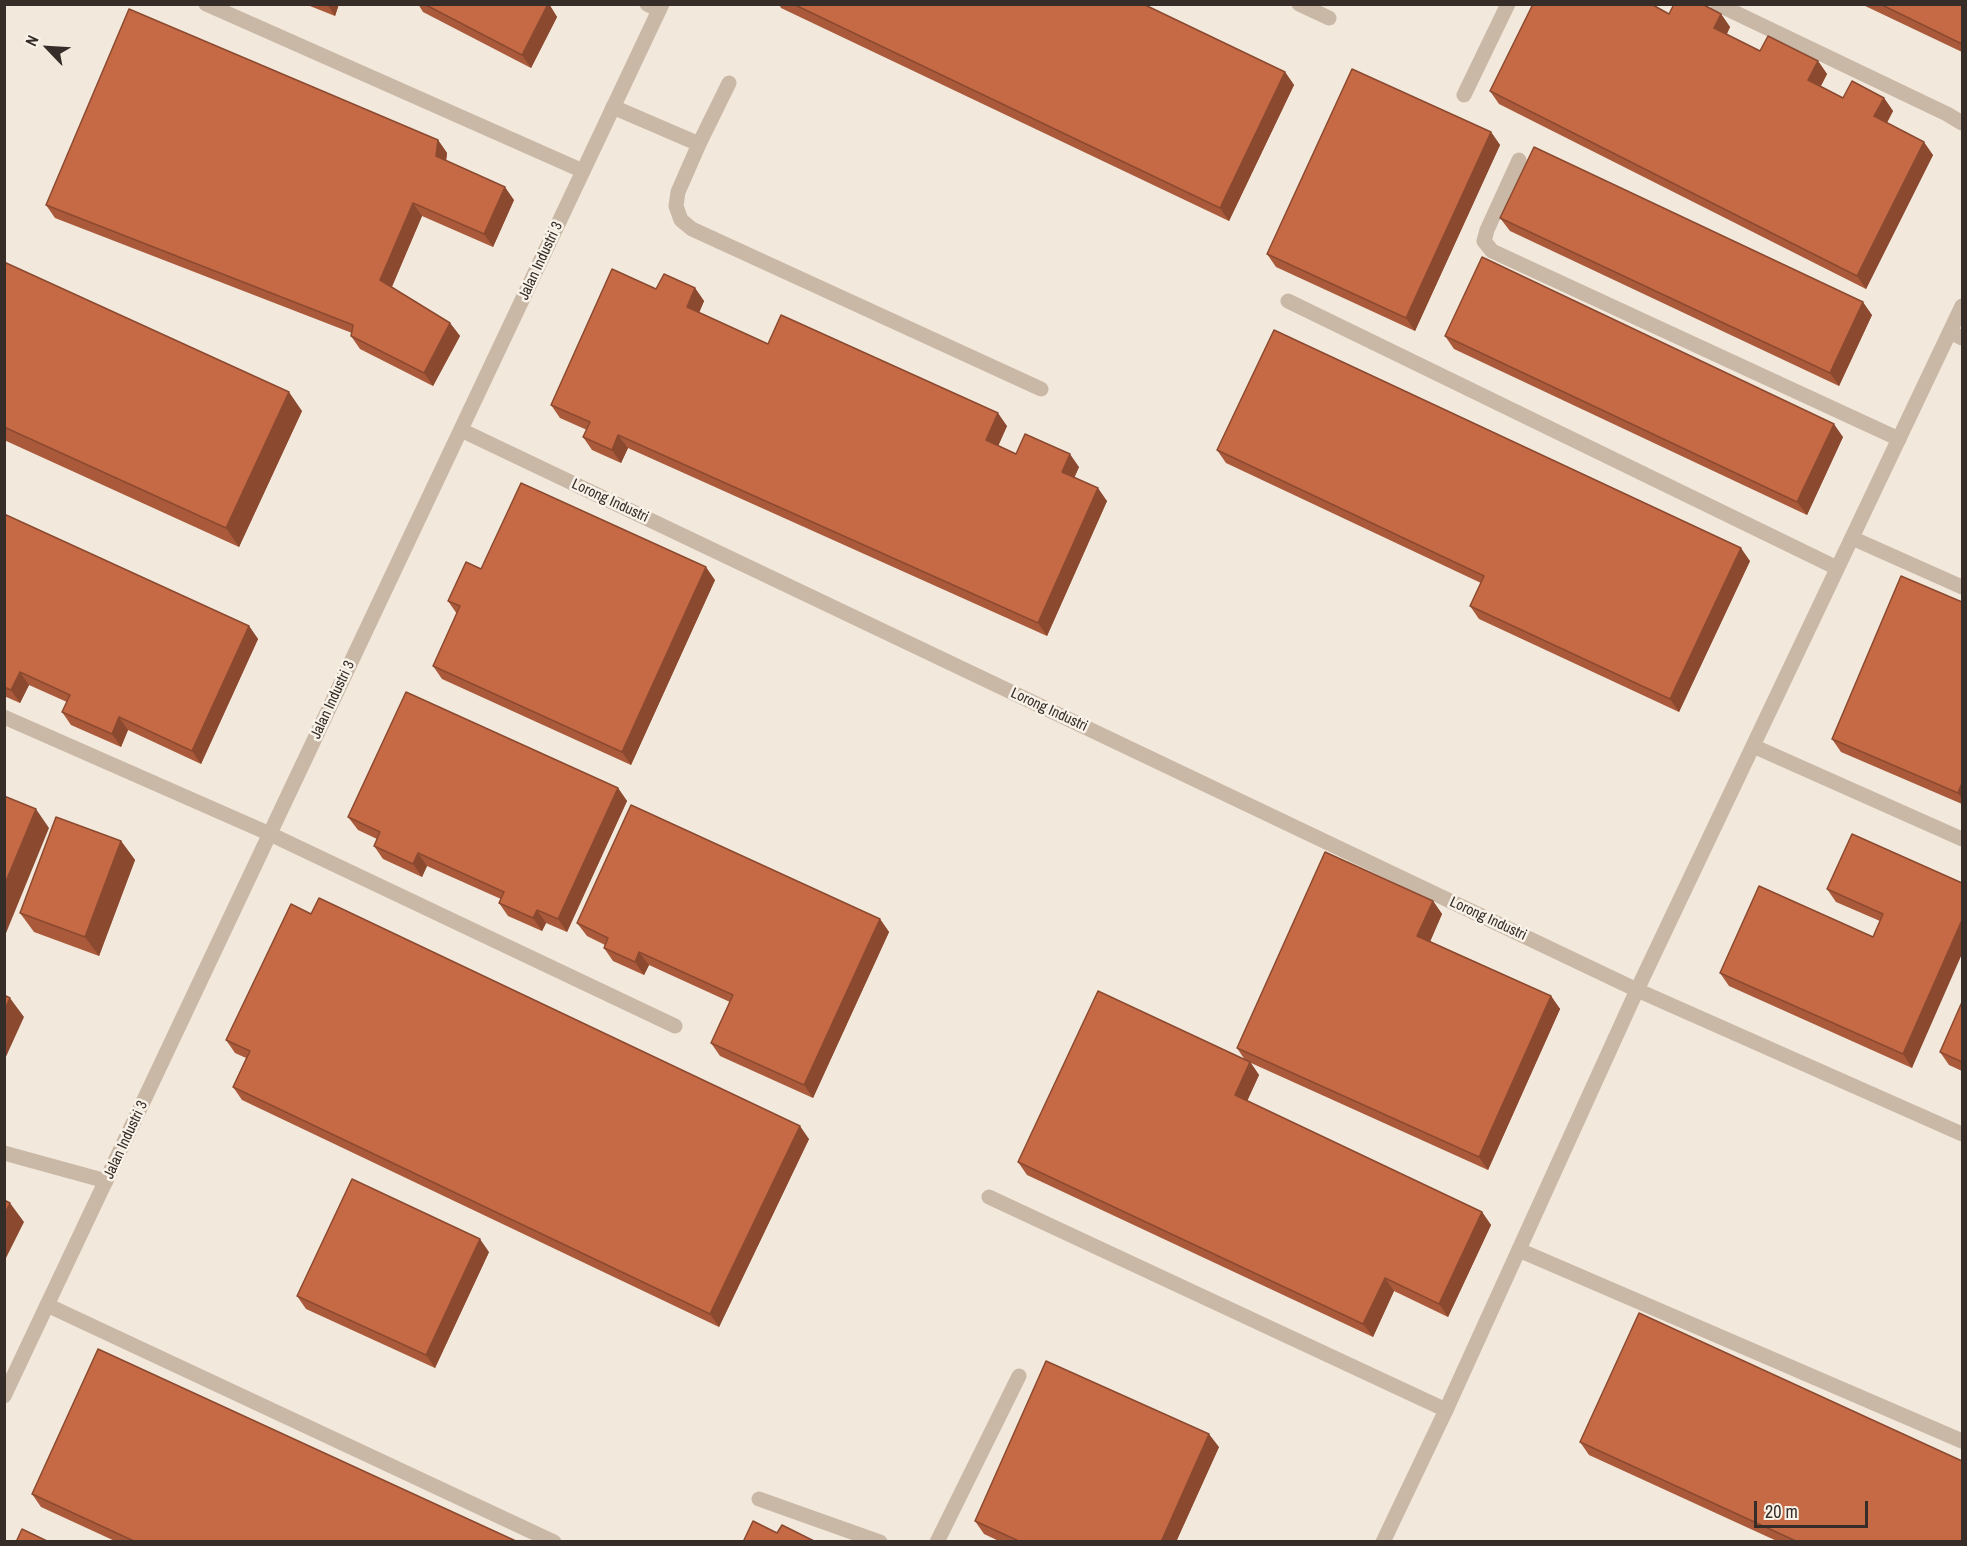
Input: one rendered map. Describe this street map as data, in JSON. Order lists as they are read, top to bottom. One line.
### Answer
{"streets":{"street":["Jalan Industri 3","Lorong Industri"]},"crossings":[["Jalan Industri 3","Lorong Industri"]],"scale_bar":"20 m","north":"top left"}
